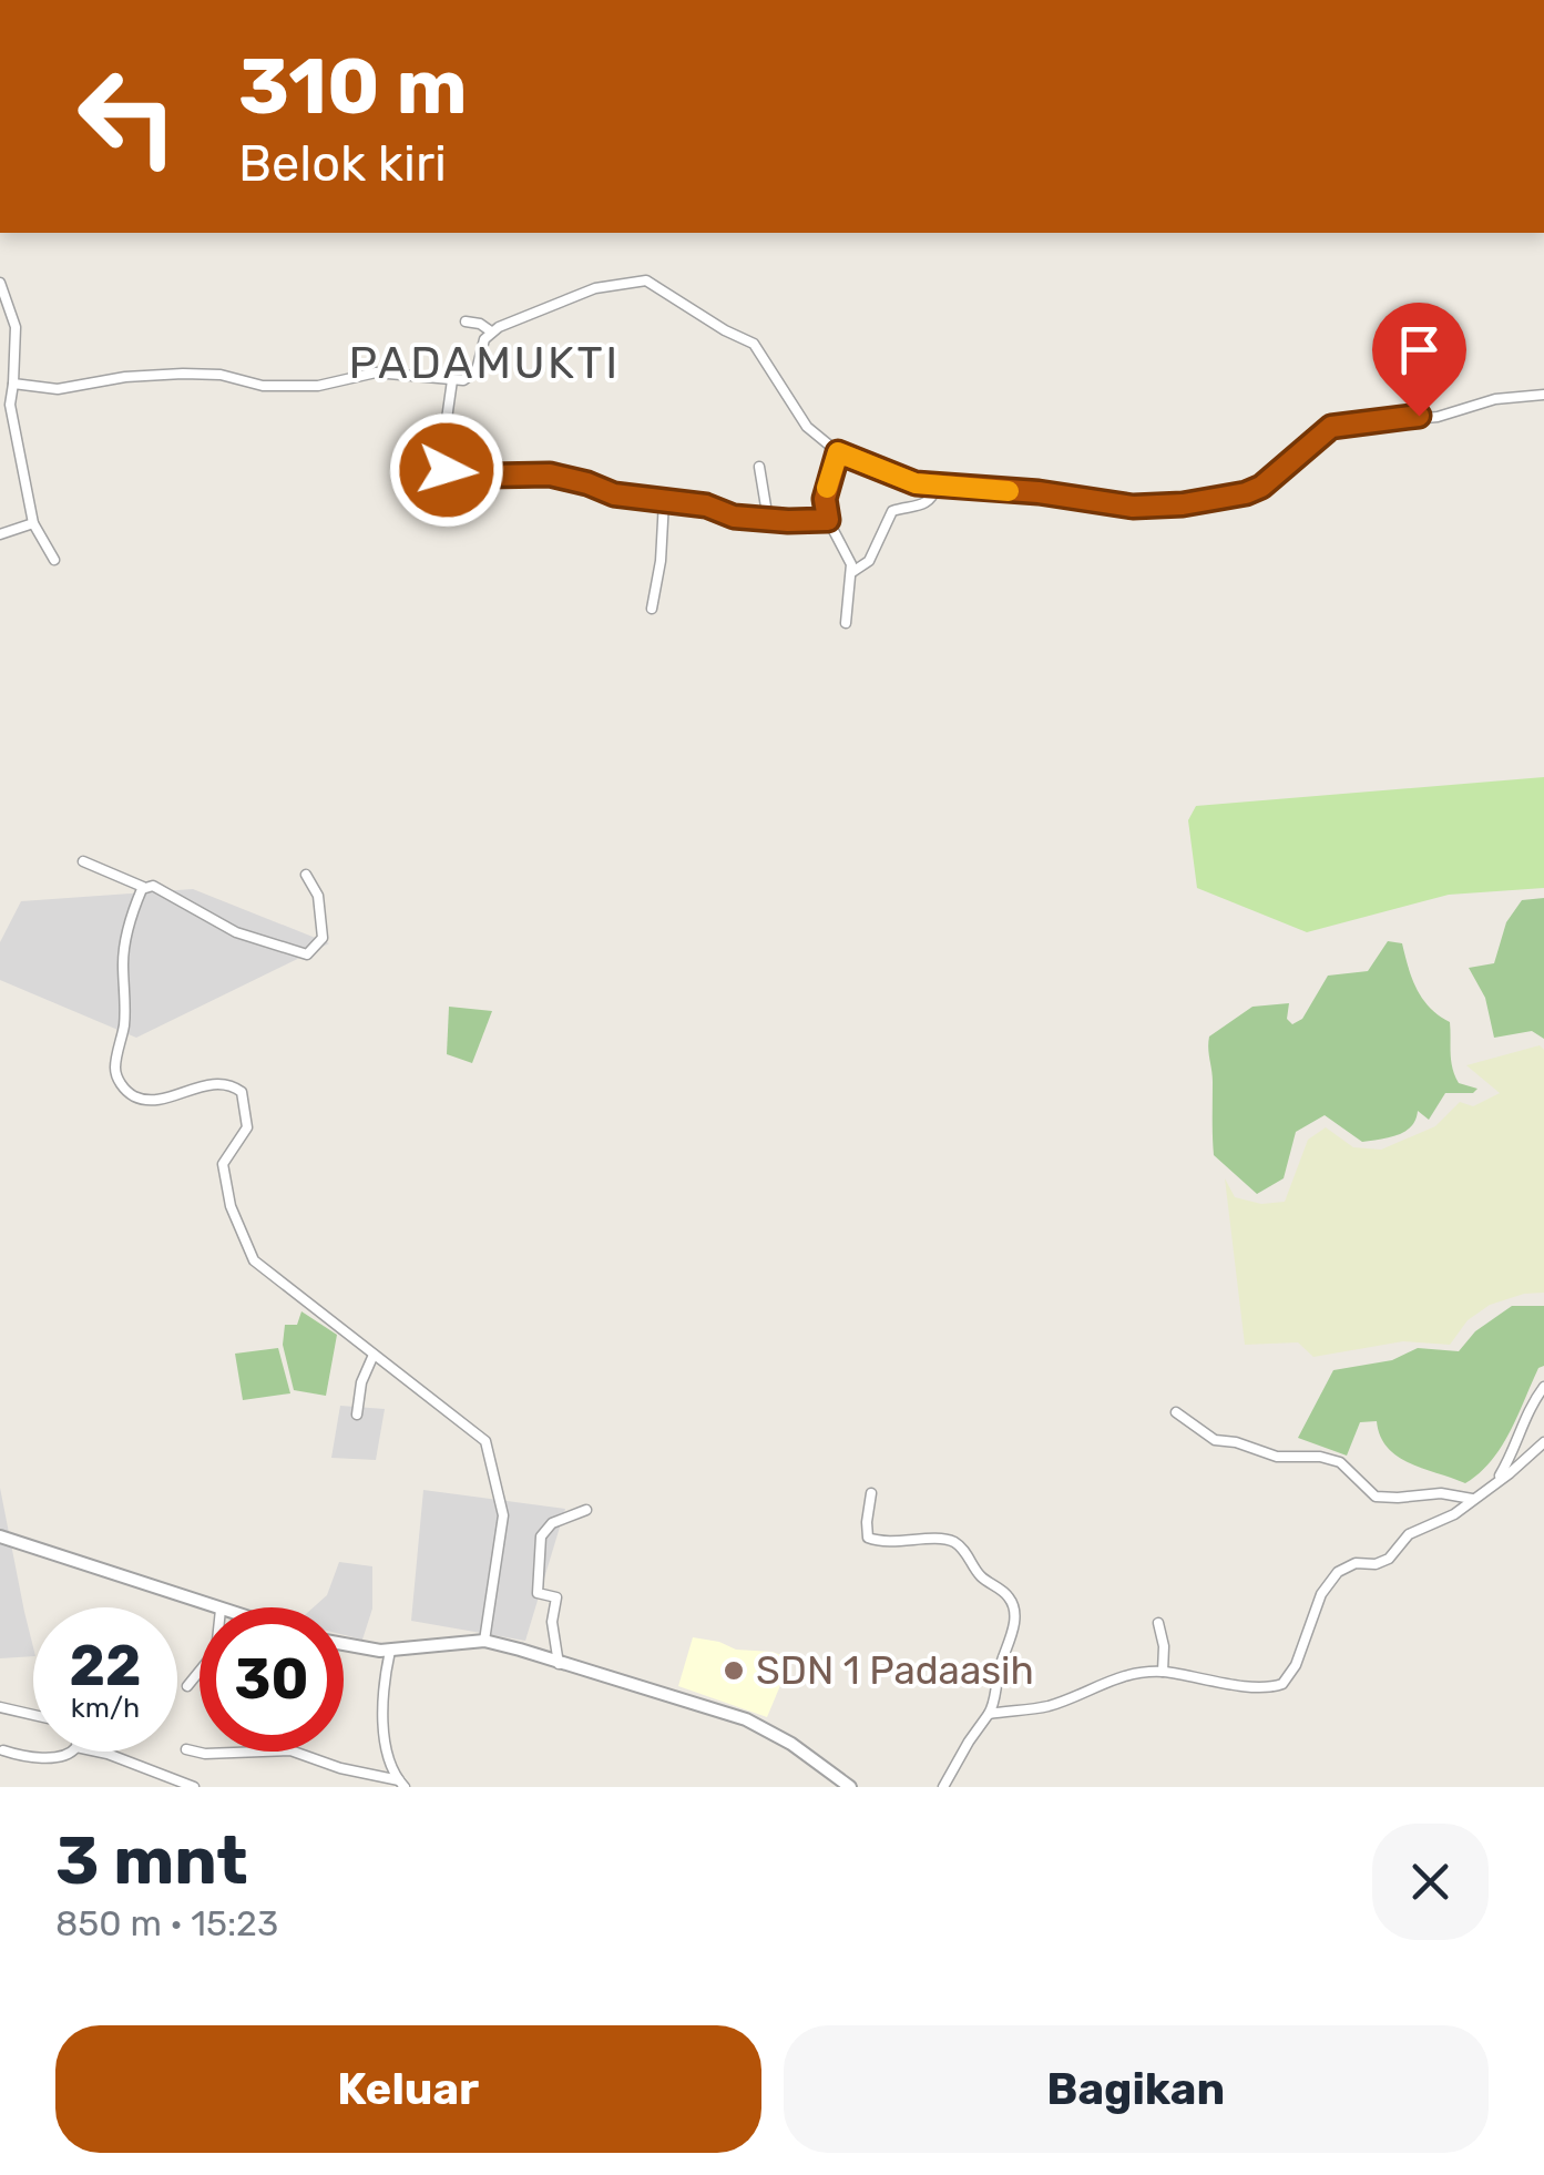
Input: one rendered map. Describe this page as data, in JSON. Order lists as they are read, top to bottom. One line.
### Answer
{"districts":["PADAMUKTI"],"places":["SDN 1 Padaasih"],"page":{"turn":["310 m","Belok kiri"],"speed":"22 km/h","limit":"30","heading":["3 mnt","850 m · 15:23"],"buttons":["Keluar","Bagikan"]}}
